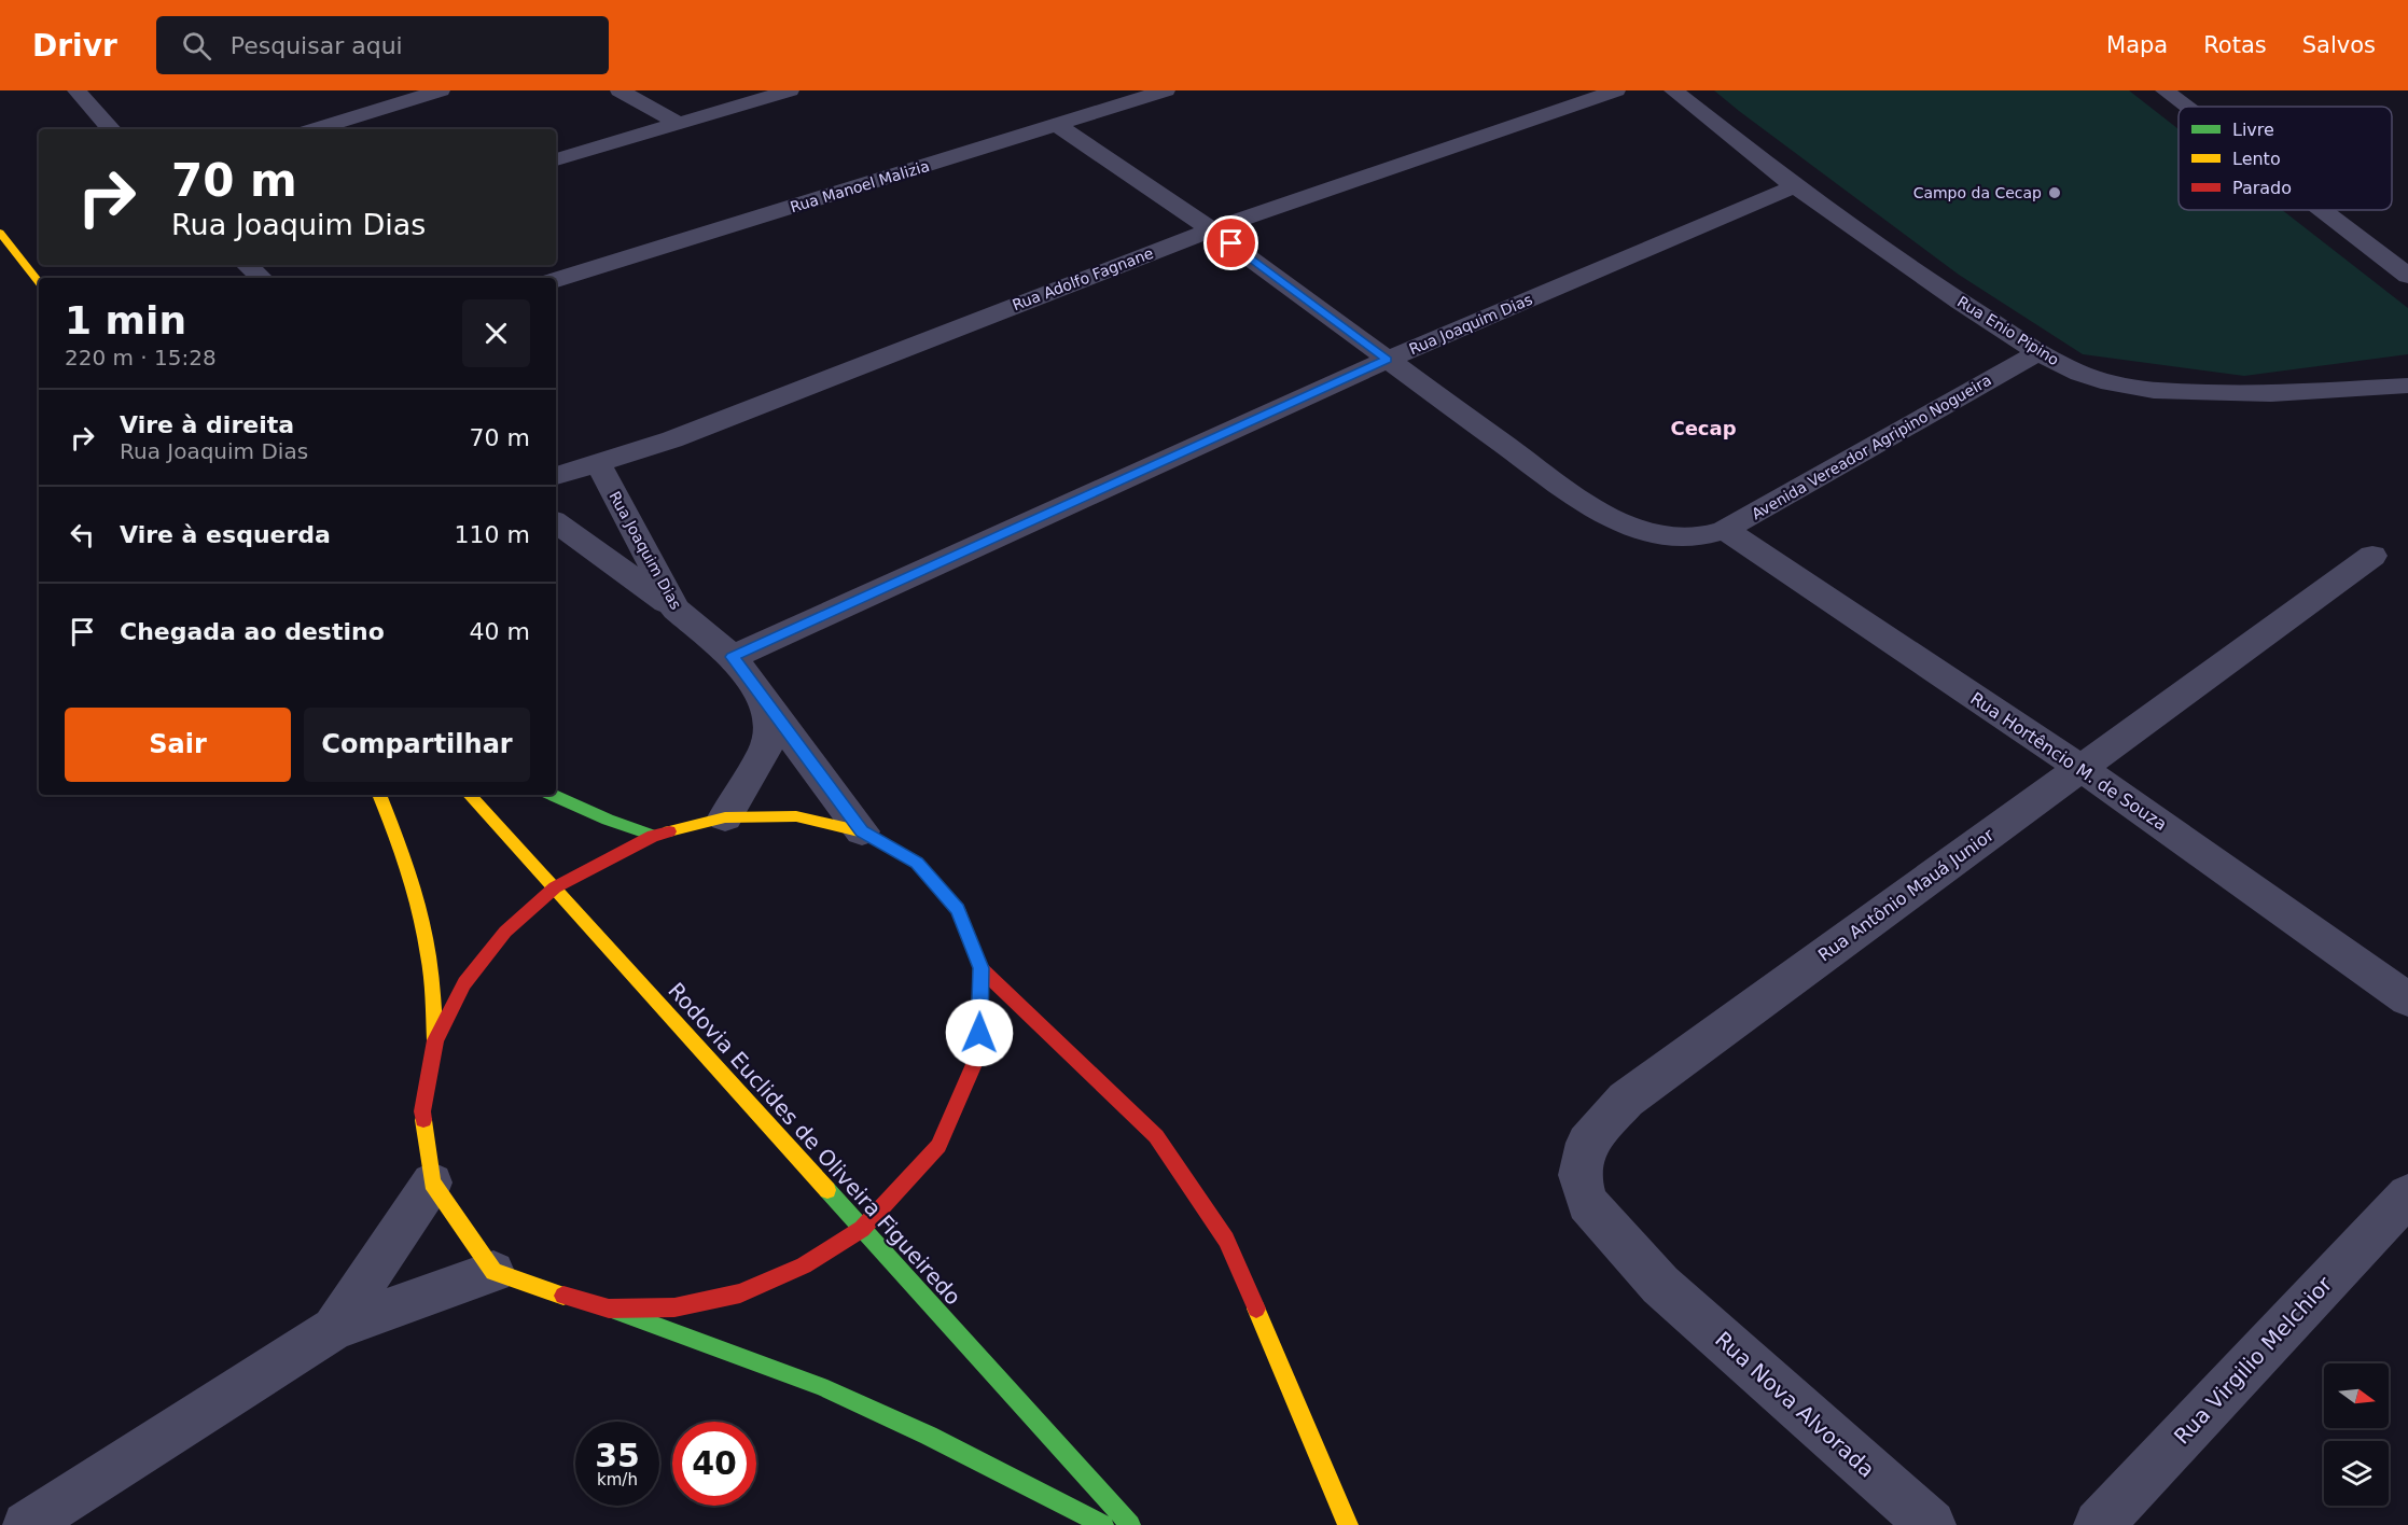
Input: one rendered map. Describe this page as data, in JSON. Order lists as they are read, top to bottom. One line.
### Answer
{"streets":{"main road":["Rodovia Euclides de Oliveira Figueiredo"],"street":["Rua Manoel Malizia","Rua Adolfo Fagnane","Rua Joaquim Dias","Rua Enio Pipino","Avenida Vereador Agripino Nogueira","Rua Hortêncio M. de Souza","Rua Antônio Mauá Junior","Rua Virgilio Melchior","Rua Nova Alvorada"]},"crossings":[["Rua Adolfo Fagnane","Rua Joaquim Dias"],["Rua Joaquim Dias","Rua Enio Pipino"],["Rua Enio Pipino","Avenida Vereador Agripino Nogueira"],["Avenida Vereador Agripino Nogueira","Rua Hortêncio M. de Souza"],["Rua Hortêncio M. de Souza","Rua Antônio Mauá Junior"],["Rua Antônio Mauá Junior","Rua Nova Alvorada"]],"districts":["Cecap"],"places":["Campo da Cecap"],"legend":["Livre","Lento","Parado"],"north":"right","page":{"header":"Drivr","search":"Pesquisar aqui","nav":["Mapa","Rotas","Salvos"],"turn":["70 m","Rua Joaquim Dias"],"heading":["1 min","220 m · 15:28"],"list":[{"name":"Vire à direita","note":"Rua Joaquim Dias","value":"70 m"},{"name":"Vire à esquerda","value":"110 m"},{"name":"Chegada ao destino","value":"40 m"}],"buttons":["Sair","Compartilhar"],"speed":"35 km/h","limit":"40"}}
